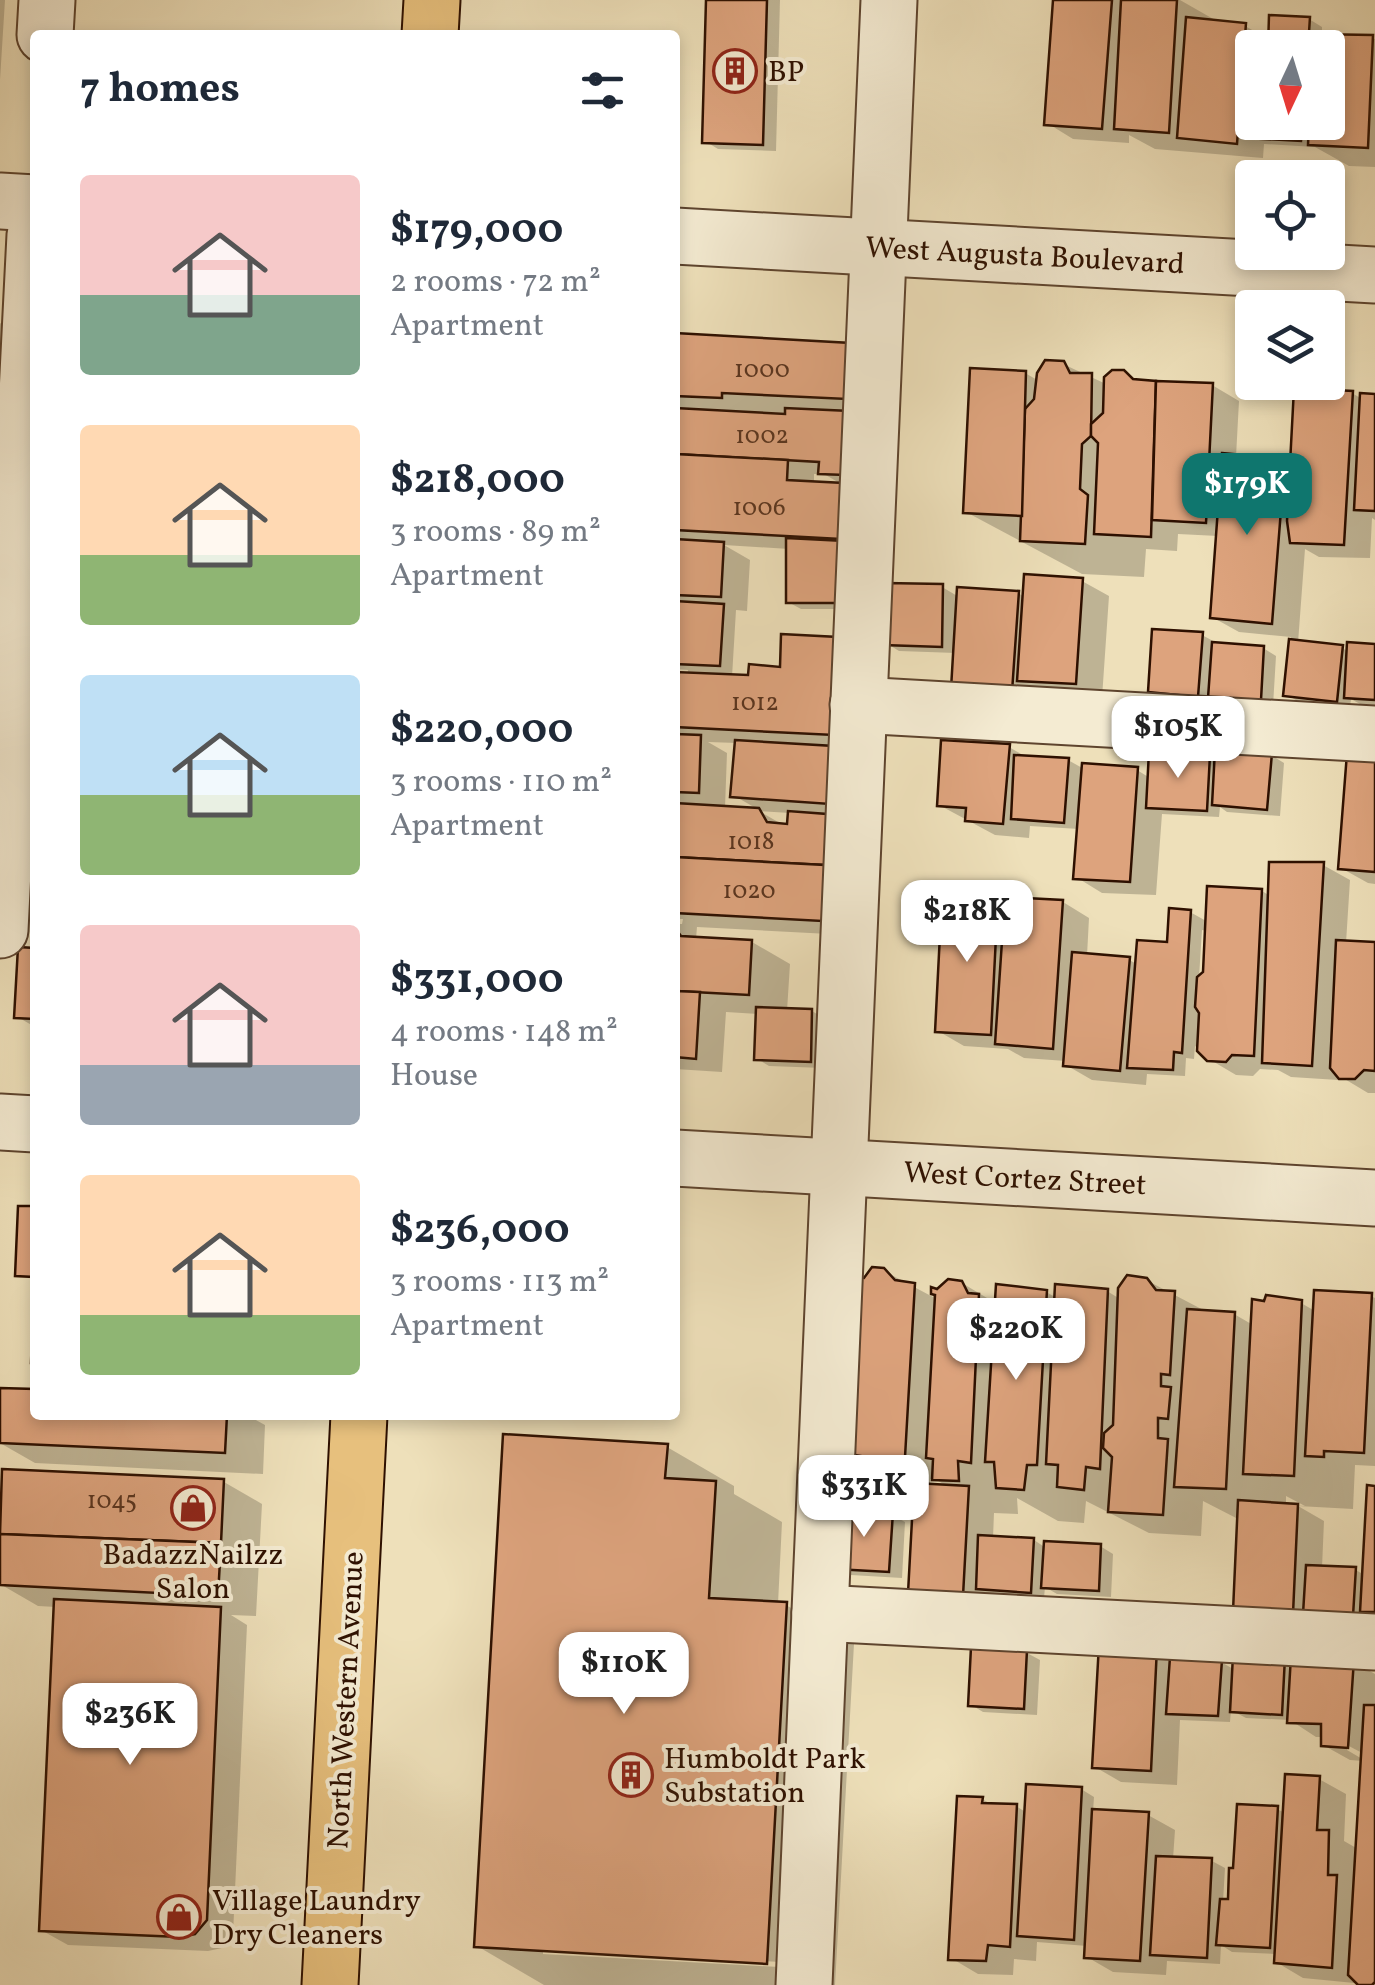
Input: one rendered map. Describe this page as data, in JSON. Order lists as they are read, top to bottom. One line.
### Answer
{"streets":{"main road":["North Western Avenue"],"street":["West Augusta Boulevard","West Cortez Street"]},"places":{"building":["BP","Humboldt Park Substation"],"shop":["BadazzNailzz Salon","Village Laundry Dry Cleaners"]},"house_numbers":["1000","1002","1006","1012","1018","1020","1045"],"north":"bottom","page":{"heading":"7 homes","list":[{"name":"$179,000","note":"2 rooms · 72 m² · Apartment"},{"name":"$218,000","note":"3 rooms · 89 m² · Apartment"},{"name":"$220,000","note":"3 rooms · 110 m² · Apartment"},{"name":"$331,000","note":"4 rooms · 148 m² · House"},{"name":"$236,000","note":"3 rooms · 113 m² · Apartment"}],"price":["$179K","$105K","$218K","$220K","$331K","$110K","$236K"]}}
